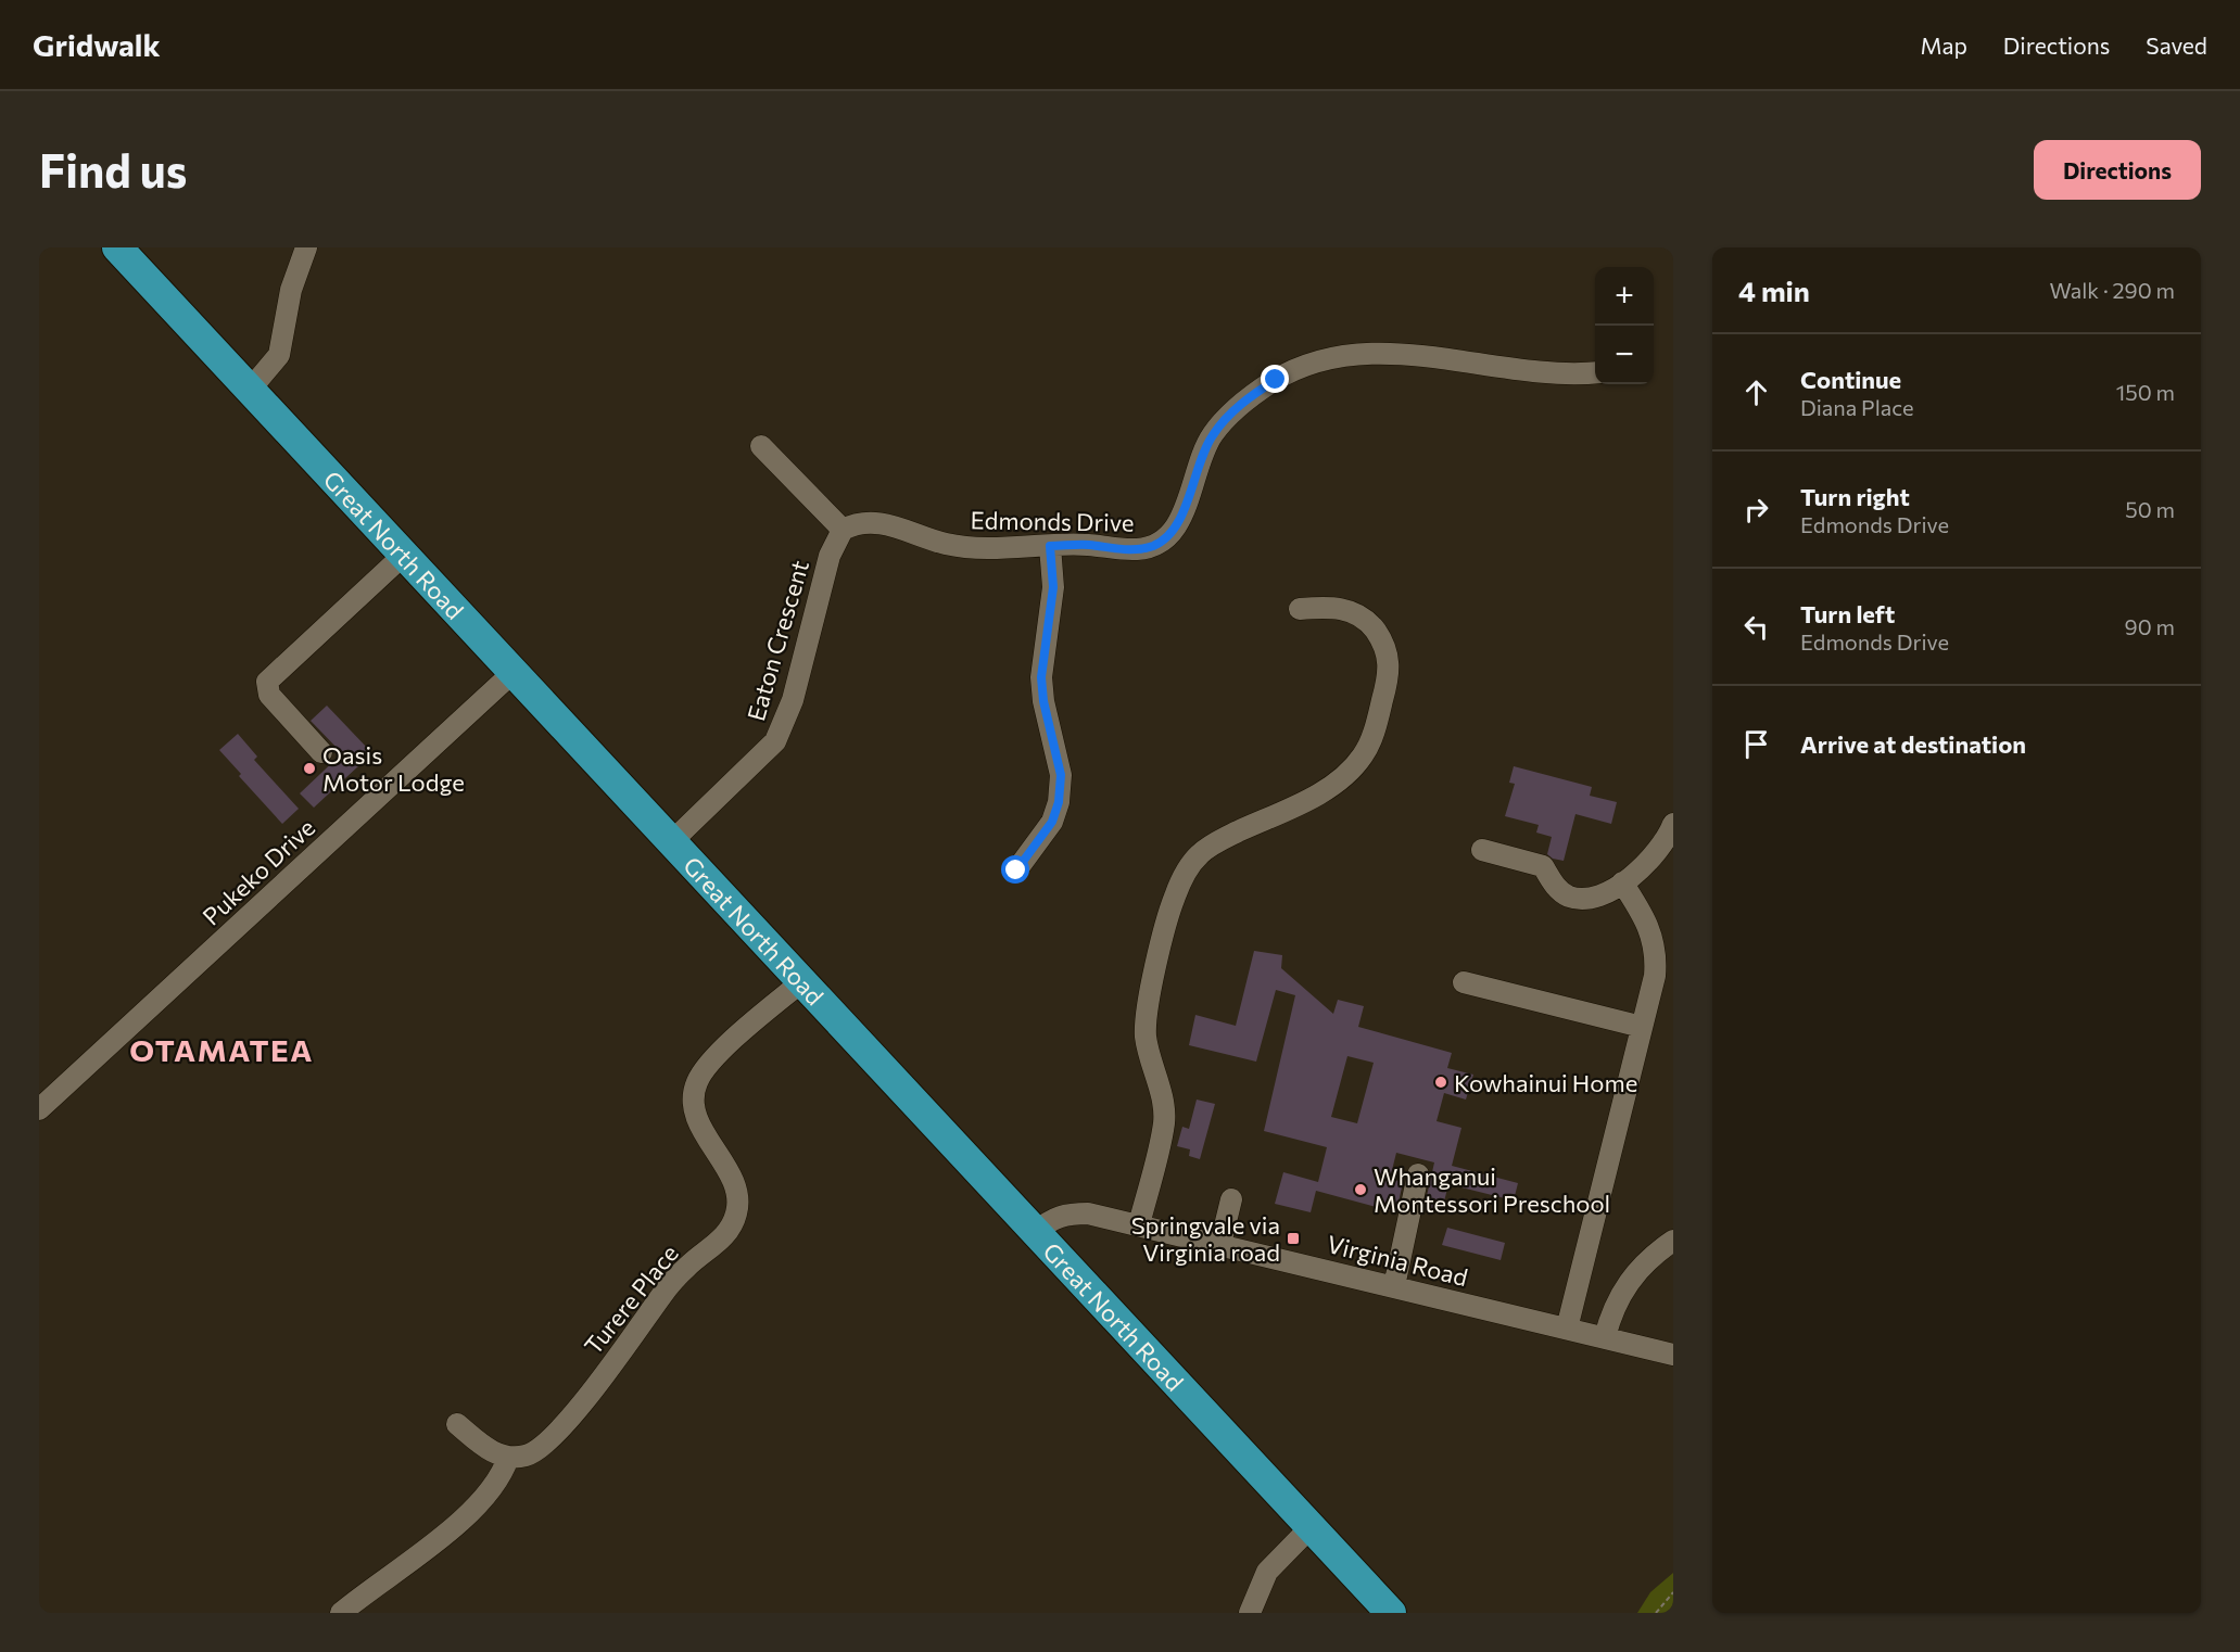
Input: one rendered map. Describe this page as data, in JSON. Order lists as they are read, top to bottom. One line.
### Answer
{"streets":{"highway":["Great North Road"],"street":["Edmonds Drive","Eaton Crescent","Pukeko Drive","Virginia Road","Turere Place"]},"crossings":[["Edmonds Drive","Eaton Crescent"],["Great North Road","Eaton Crescent"],["Great North Road","Pukeko Drive"],["Great North Road","Virginia Road"],["Great North Road","Turere Place"]],"districts":["OTAMATEA"],"places":{"other":["Oasis Motor Lodge","Kowhainui Home","Whanganui Montessori Preschool"],"transit":["Springvale via Virginia road"]},"page":{"header":"Gridwalk","nav":["Map","Directions","Saved"],"buttons":"Directions","title":"Find us","heading":["4 min","Walk · 290 m"],"map_buttons":["+","−"],"list":[["Continue","Diana Place","150 m"],["Turn right","Edmonds Drive","50 m"],["Turn left","Edmonds Drive","90 m"],"Arrive at destination"]}}
